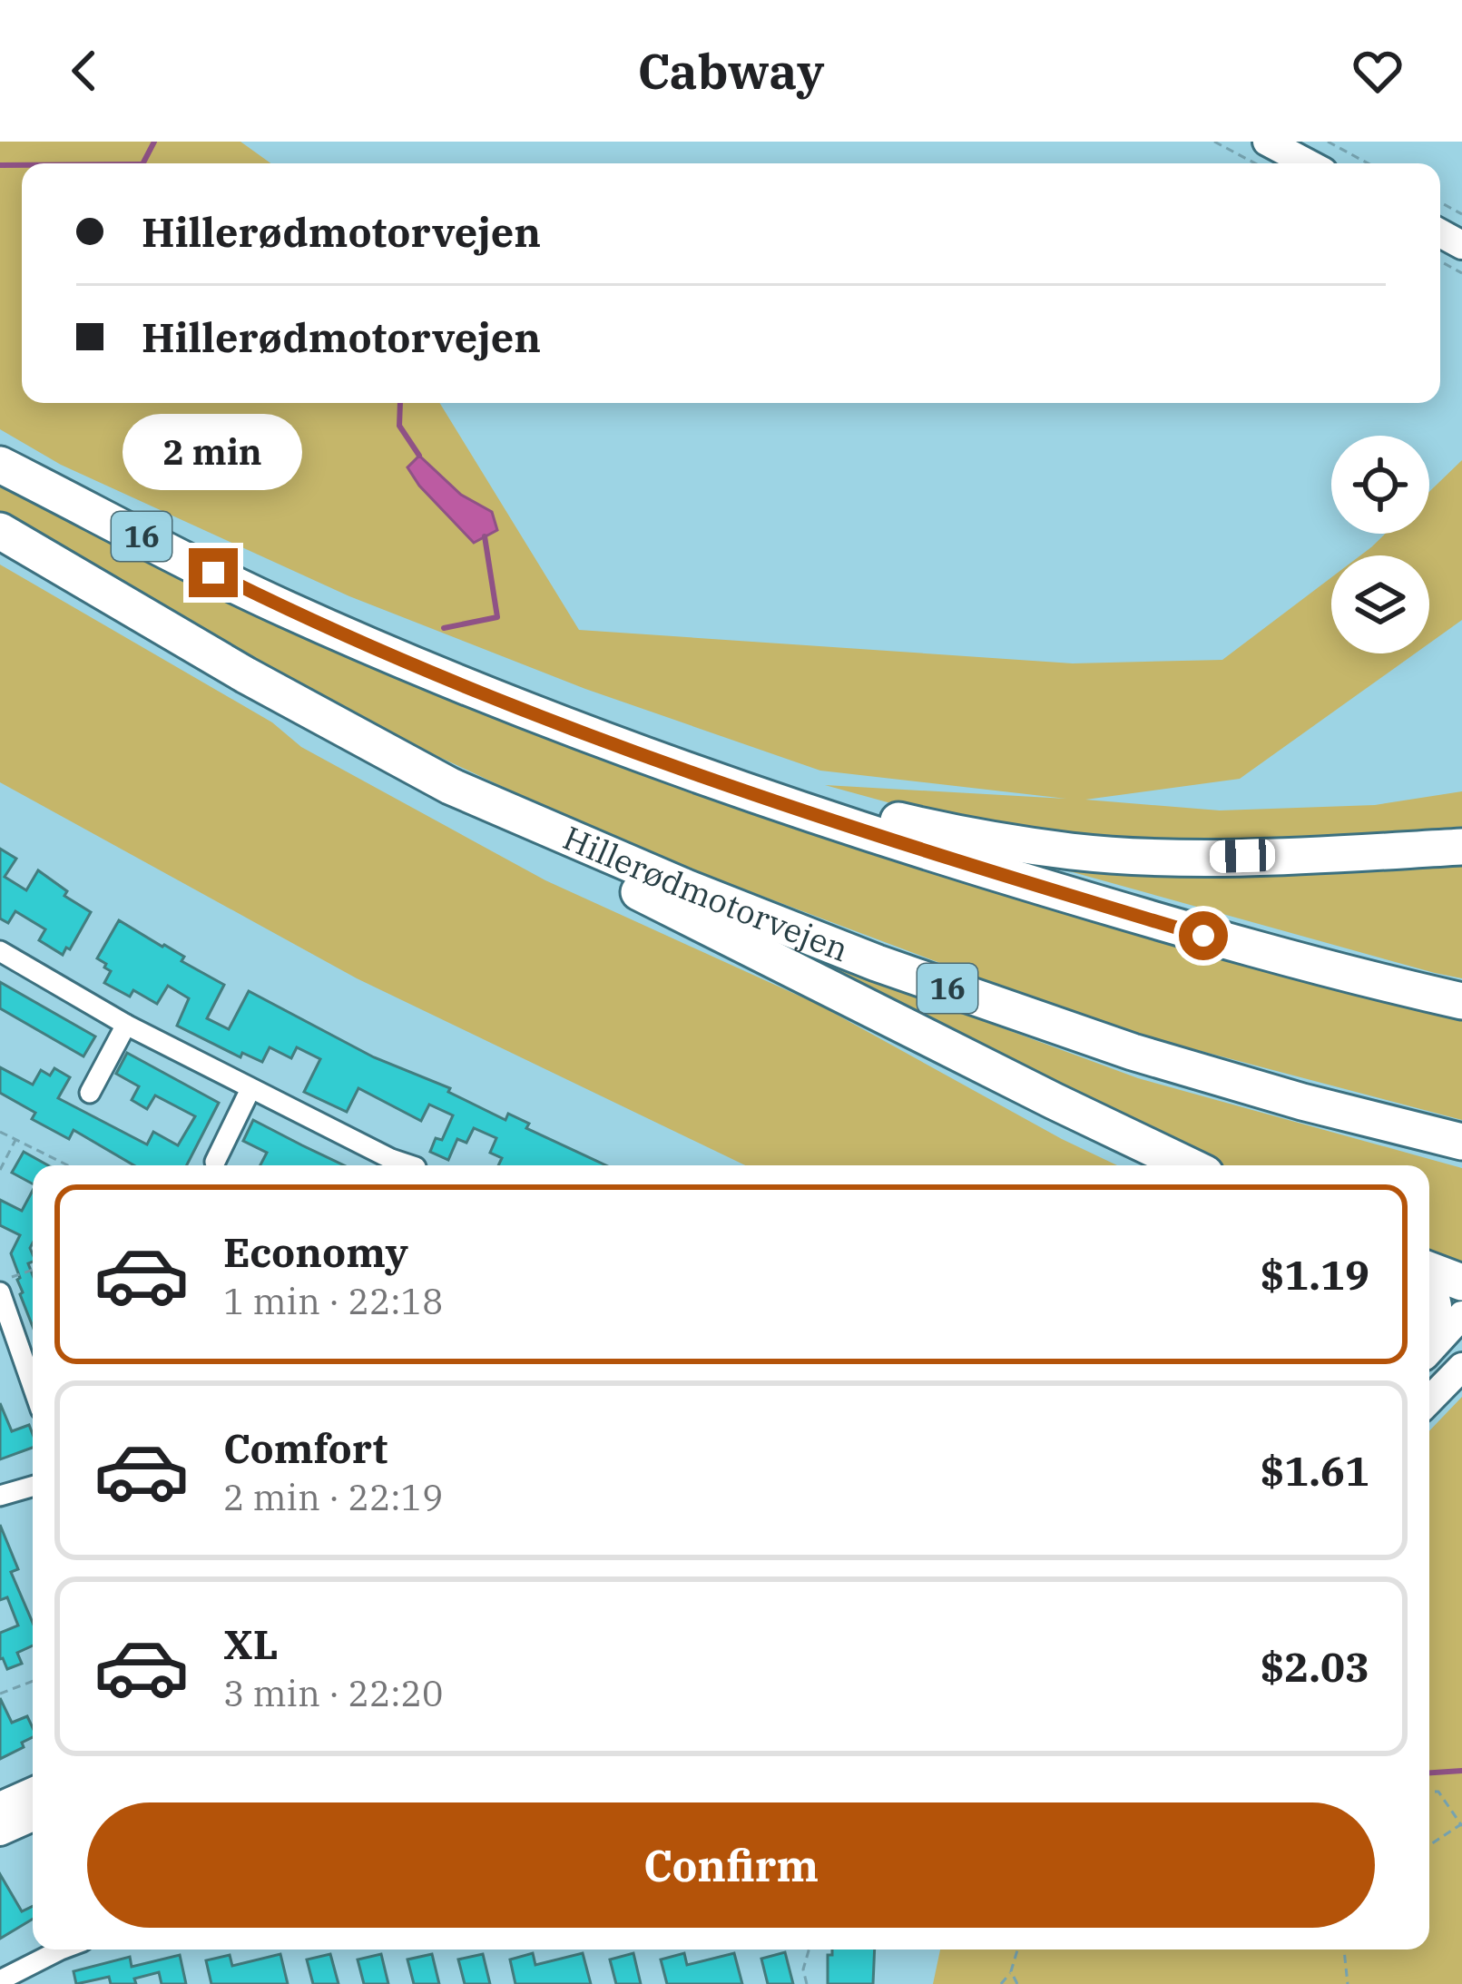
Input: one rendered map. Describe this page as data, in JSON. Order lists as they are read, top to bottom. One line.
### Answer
{"streets":{"highway":["16","Hillerødmotorvejen"]},"page":{"header":"Cabway","banner":["Hillerødmotorvejen","Hillerødmotorvejen"],"bubble":"2 min","list":[{"name":"Economy","note":"1 min · 22:18","value":"$1.19"},{"name":"Comfort","note":"2 min · 22:19","value":"$1.61"},{"name":"XL","note":"3 min · 22:20","value":"$2.03"}],"buttons":"Confirm"}}
